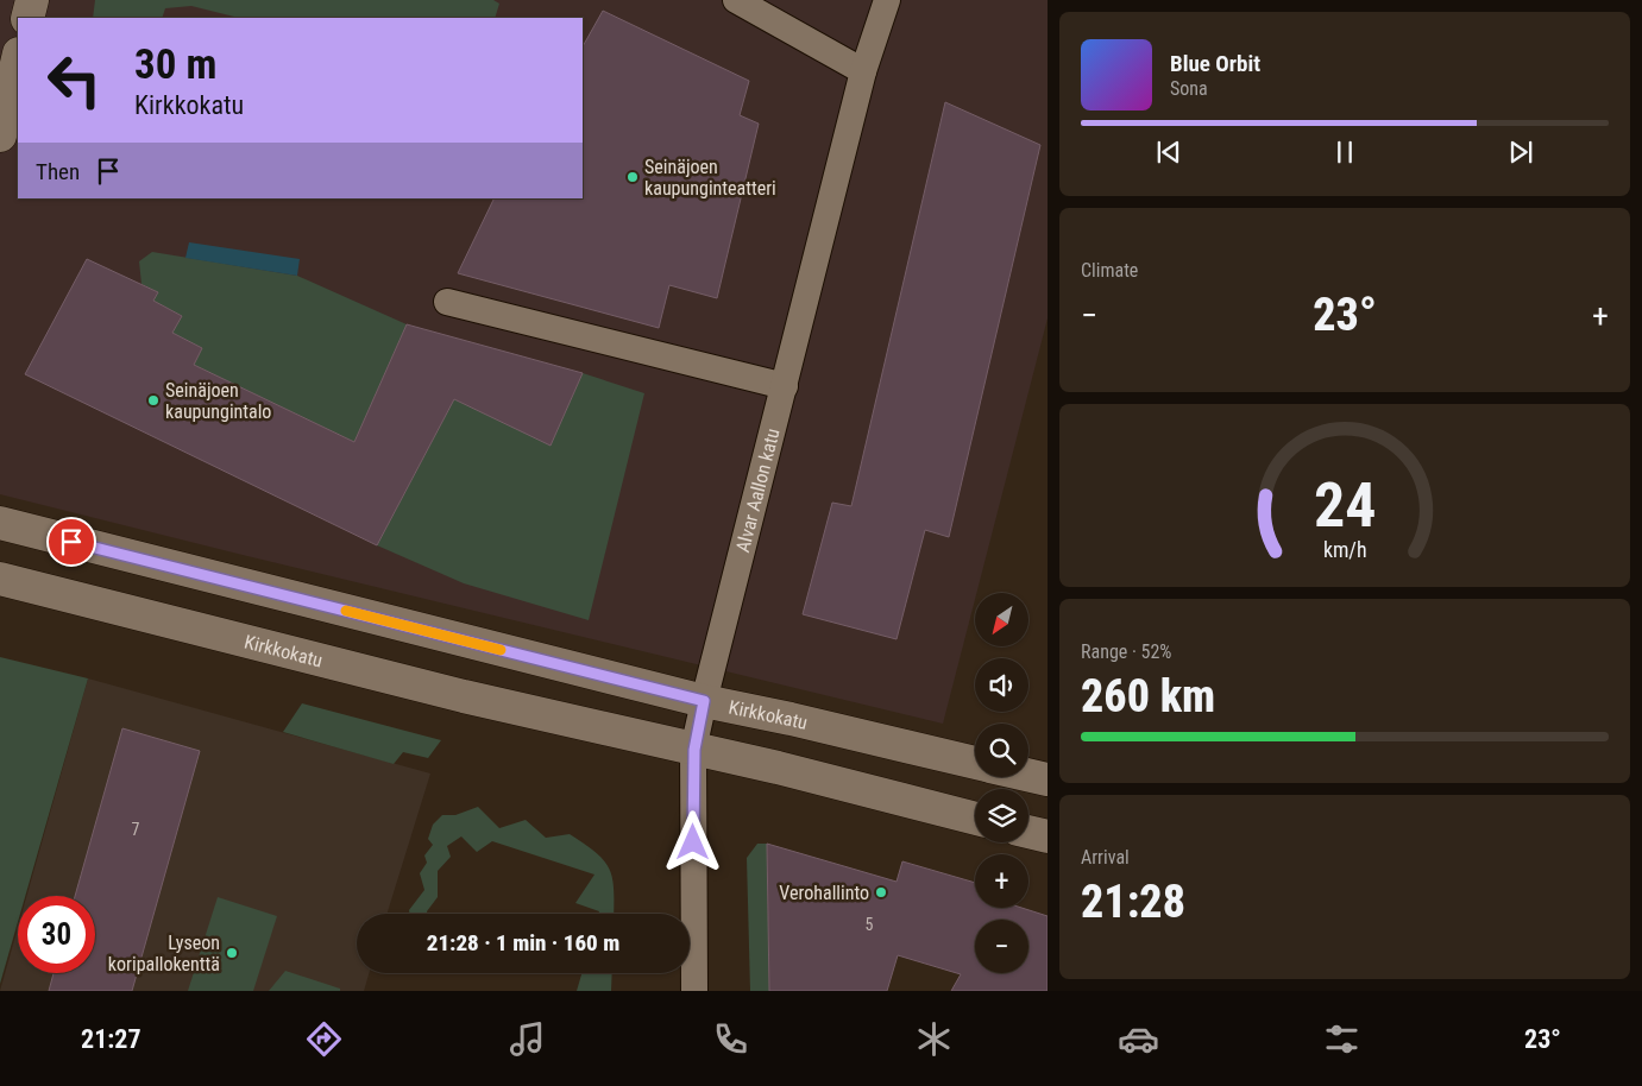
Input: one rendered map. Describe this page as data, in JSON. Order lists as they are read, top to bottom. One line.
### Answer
{"streets":{"main road":["Kirkkokatu"],"street":["Alvar Aallon katu"]},"crossings":[["Alvar Aallon katu","Kirkkokatu"]],"places":["Seinäjoen kaupunginteatteri","Seinäjoen kaupungintalo","Verohallinto","Lyseon koripallokenttä"],"house_numbers":["7","5"],"north":"bottom left","page":{"turn":["30 m","Kirkkokatu"],"song":["Blue Orbit","Sona"],"then":"Then","tile":["Climate",["Range · 52%","260 km"],["Arrival","21:28"]],"heat":["−","23°","+"],"map_buttons":["+","−"],"limit":"30","trip":"21:28 · 1 min · 160 m","tabs":["21:27","23°"],"gauge":["24","km/h"]}}
